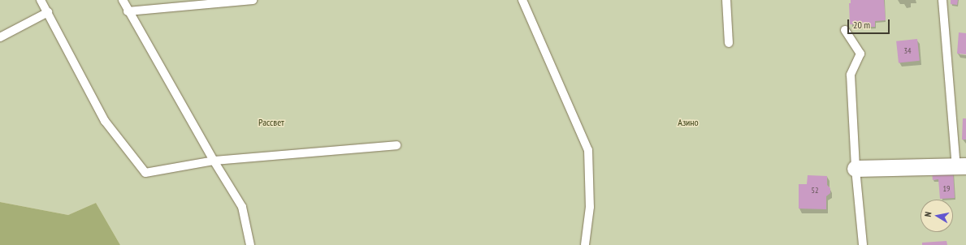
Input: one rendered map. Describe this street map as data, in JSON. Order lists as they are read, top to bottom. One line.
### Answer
{"parks":["Рассвет","Азино"],"house_numbers":["34","19","52"],"scale_bar":"20 m","north":"left"}
